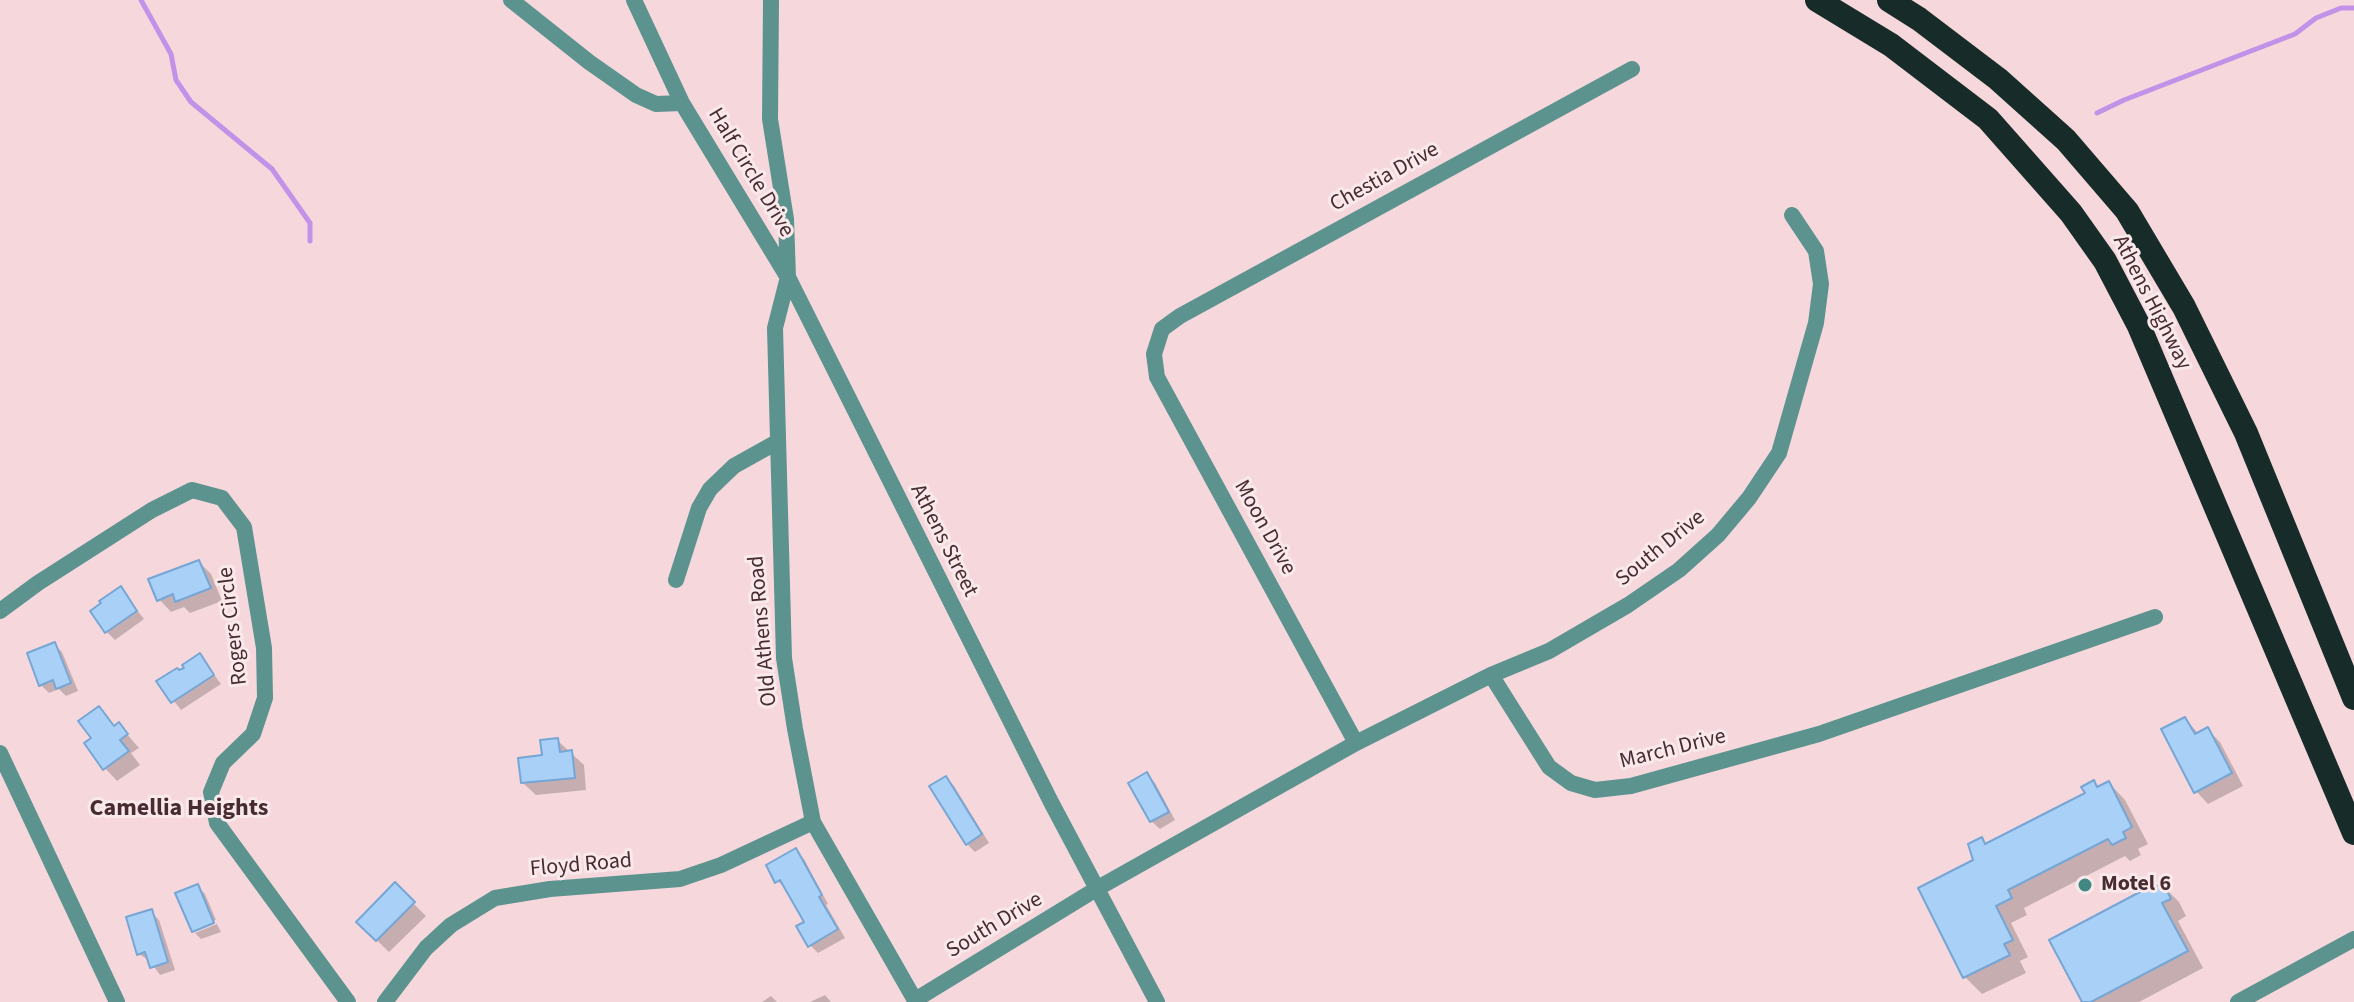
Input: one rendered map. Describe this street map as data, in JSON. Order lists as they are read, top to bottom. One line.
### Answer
{"streets":{"highway":["Athens Highway"],"street":["Half Circle Drive","Chestia Drive","Moon Drive","Athens Street","South Drive","Rogers Circle","Old Athens Road","March Drive","Floyd Road"]},"crossings":[["Half Circle Drive","Athens Street"],["Half Circle Drive","Old Athens Road"],["Chestia Drive","Moon Drive"],["Athens Street","South Drive"],["Athens Street","Old Athens Road"],["South Drive","Old Athens Road"],["South Drive","March Drive"],["Old Athens Road","Floyd Road"]],"districts":["Camellia Heights"],"places":["Motel 6"]}
